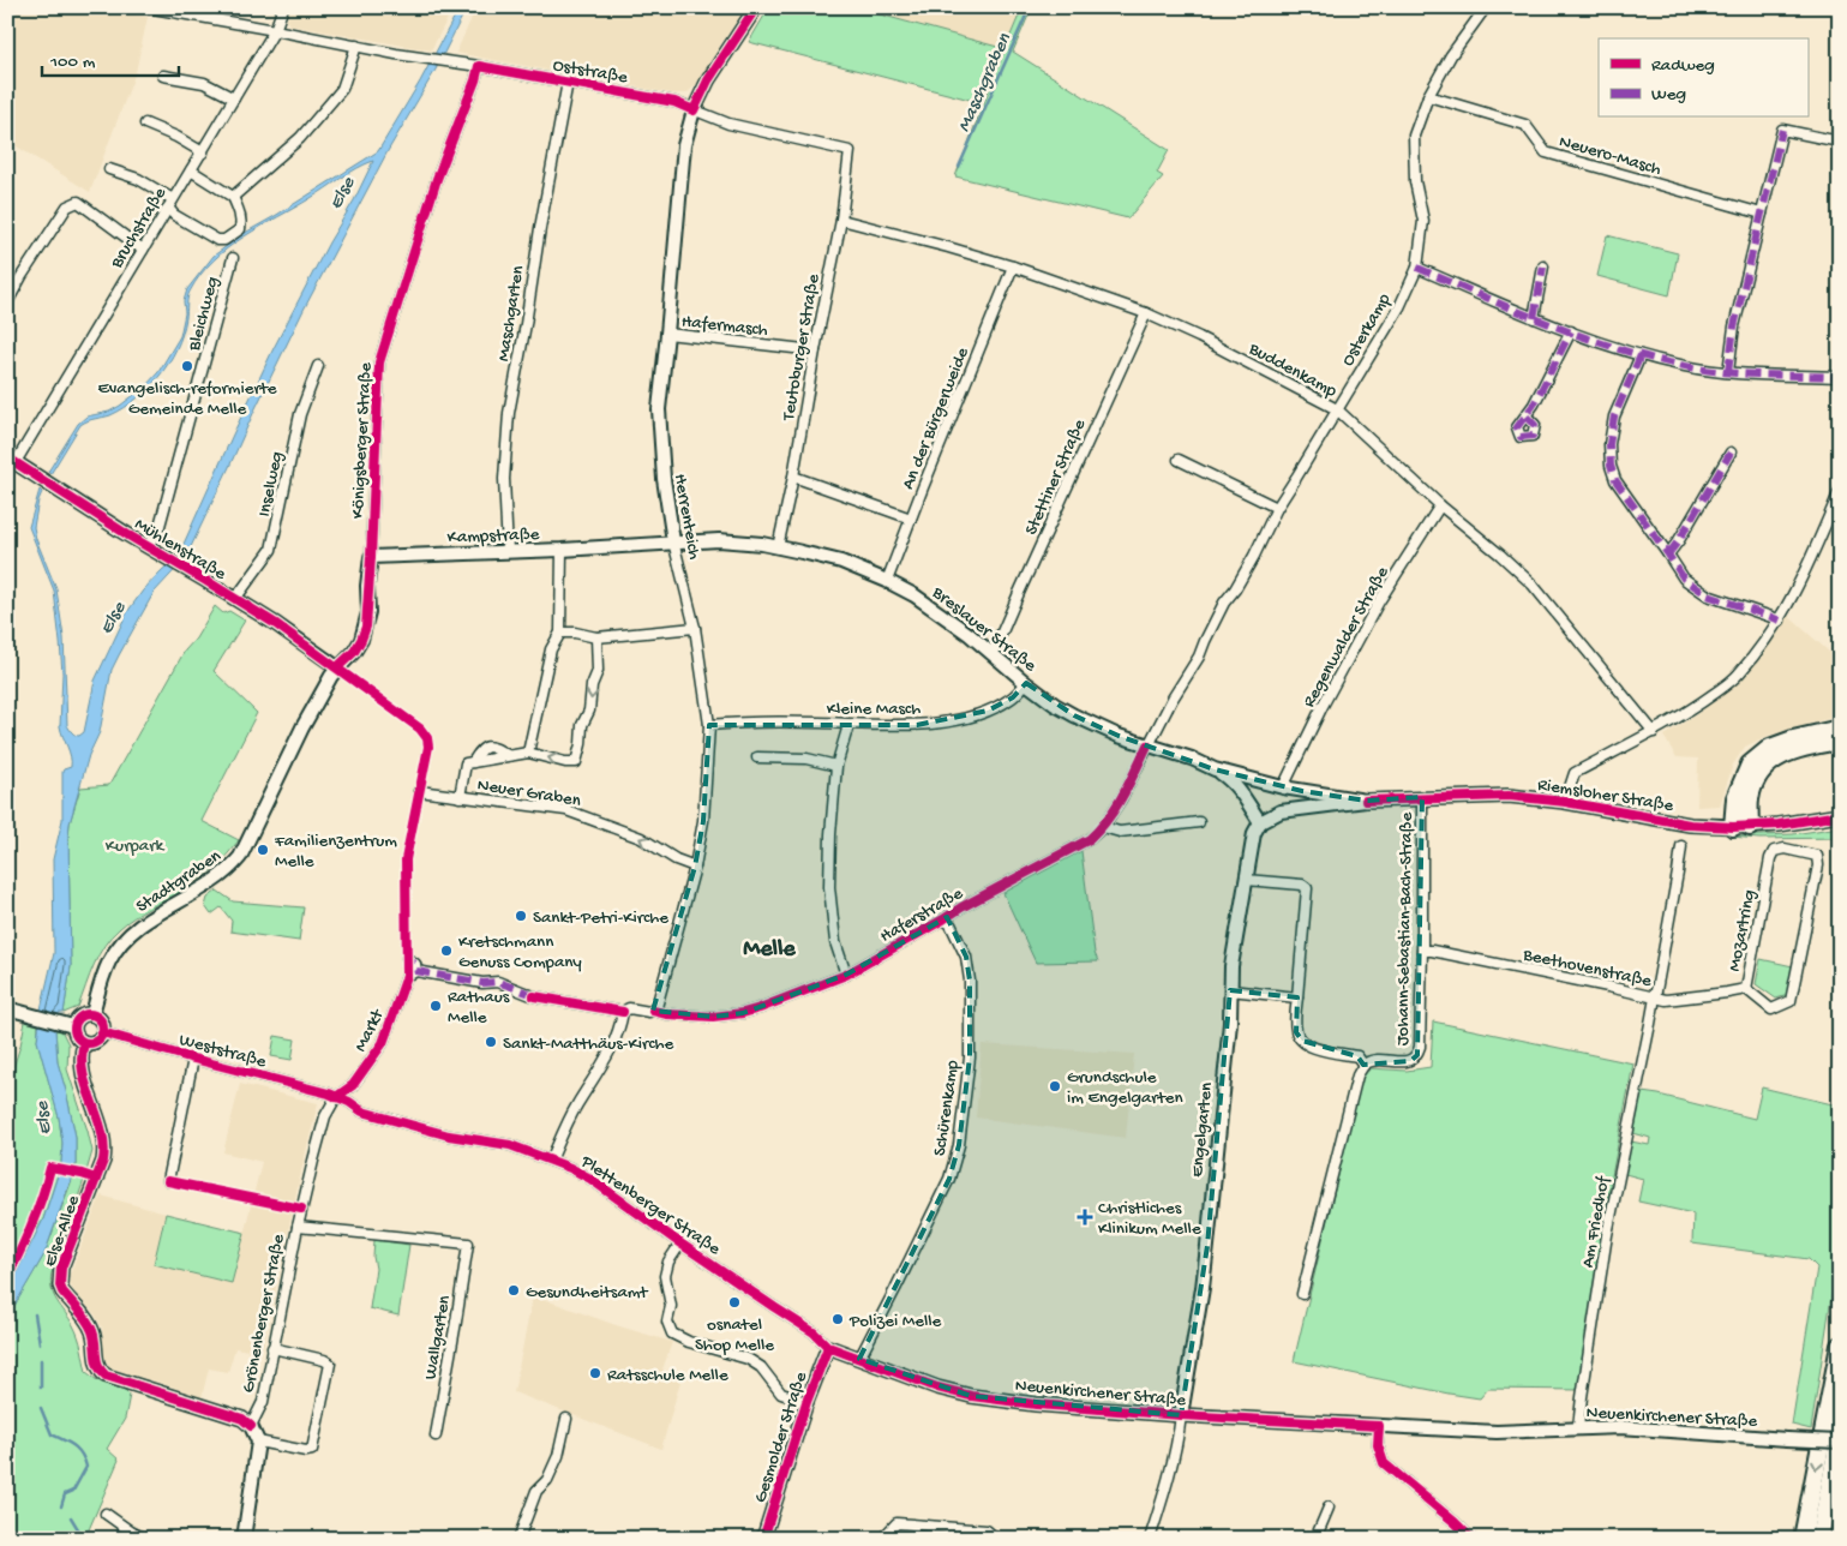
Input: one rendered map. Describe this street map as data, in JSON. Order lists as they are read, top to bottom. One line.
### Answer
{"streets":{"street":["Oststraße","Neuero-Masch","Bruchstraße","Bleichweg","Maschgarten","Hafermasch","Osterkamp","Teutoburger Straße","Buddenkamp","An der Bürgerweide","Königsberger Straße","Stettiner Straße","Inselweg","Herrenteich","Kampstraße","Mühlenstraße","Breslauer Straße","Regenwalder Straße","Kleine Masch","Neuer Graben","Riemsloher Straße","Stadtgraben","Haferstraße","Johann-Sebastian-Bach-Straße","Mozartring","Beethovenstraße","Markt","Weststraße","Schürenkamp","Engelgarten","Plettenberger Straße","Am Friedhof","Else-Allee","Grönenberger Straße","Wallgarten","Neuenkirchener Straße","Gesmolder Straße"]},"crossings":[["Oststraße","Bruchstraße"],["Oststraße","Maschgarten"],["Oststraße","Teutoburger Straße"],["Oststraße","Königsberger Straße"],["Oststraße","Herrenteich"],["Neuero-Masch","Osterkamp"],["Bruchstraße","Mühlenstraße"],["Bleichweg","Mühlenstraße"],["Maschgarten","Kampstraße"],["Hafermasch","Teutoburger Straße"],["Hafermasch","Herrenteich"],["Osterkamp","Buddenkamp"],["Osterkamp","Breslauer Straße"],["Osterkamp","Haferstraße"],["Teutoburger Straße","Buddenkamp"],["Teutoburger Straße","Breslauer Straße"],["Buddenkamp","An der Bürgerweide"],["Buddenkamp","Stettiner Straße"],["Buddenkamp","Regenwalder Straße"],["An der Bürgerweide","Breslauer Straße"],["Königsberger Straße","Kampstraße"],["Königsberger Straße","Mühlenstraße"],["Königsberger Straße","Stadtgraben"],["Stettiner Straße","Breslauer Straße"],["Inselweg","Mühlenstraße"],["Herrenteich","Breslauer Straße"],["Herrenteich","Kleine Masch"],["Herrenteich","Neuer Graben"],["Herrenteich","Haferstraße"],["Kampstraße","Breslauer Straße"],["Mühlenstraße","Stadtgraben"],["Breslauer Straße","Regenwalder Straße"],["Breslauer Straße","Kleine Masch"],["Breslauer Straße","Riemsloher Straße"],["Breslauer Straße","Haferstraße"],["Breslauer Straße","Engelgarten"],["Riemsloher Straße","Johann-Sebastian-Bach-Straße"],["Riemsloher Straße","Engelgarten"],["Stadtgraben","Weststraße"],["Stadtgraben","Else-Allee"],["Haferstraße","Schürenkamp"],["Johann-Sebastian-Bach-Straße","Beethovenstraße"],["Mozartring","Beethovenstraße"],["Beethovenstraße","Am Friedhof"],["Markt","Weststraße"],["Markt","Plettenberger Straße"],["Markt","Grönenberger Straße"],["Weststraße","Plettenberger Straße"],["Weststraße","Else-Allee"],["Weststraße","Grönenberger Straße"],["Schürenkamp","Neuenkirchener Straße"],["Engelgarten","Neuenkirchener Straße"],["Plettenberger Straße","Grönenberger Straße"],["Plettenberger Straße","Neuenkirchener Straße"],["Plettenberger Straße","Gesmolder Straße"],["Am Friedhof","Neuenkirchener Straße"],["Else-Allee","Grönenberger Straße"],["Grönenberger Straße","Wallgarten"],["Neuenkirchener Straße","Gesmolder Straße"]],"one_way":["Neuer Graben"],"districts":["Melle"],"water":["Maschgraben","Else"],"parks":["Kurpark"],"places":{"other":["Evangelisch-reformierte Gemeinde Melle","Familienzentrum Melle","Sankt-Petri-Kirche","Kretschmann Genuss Company","Rathaus Melle","Sankt-Matthäus-Kirche","Grundschule im Engelgarten","Gesundheitsamt","osnatel Shop Melle","Polizei Melle","Ratsschule Melle"],"health":["Christliches Klinikum Melle"]},"legend":["Radweg","Weg"],"scale_bar":"100 m"}
